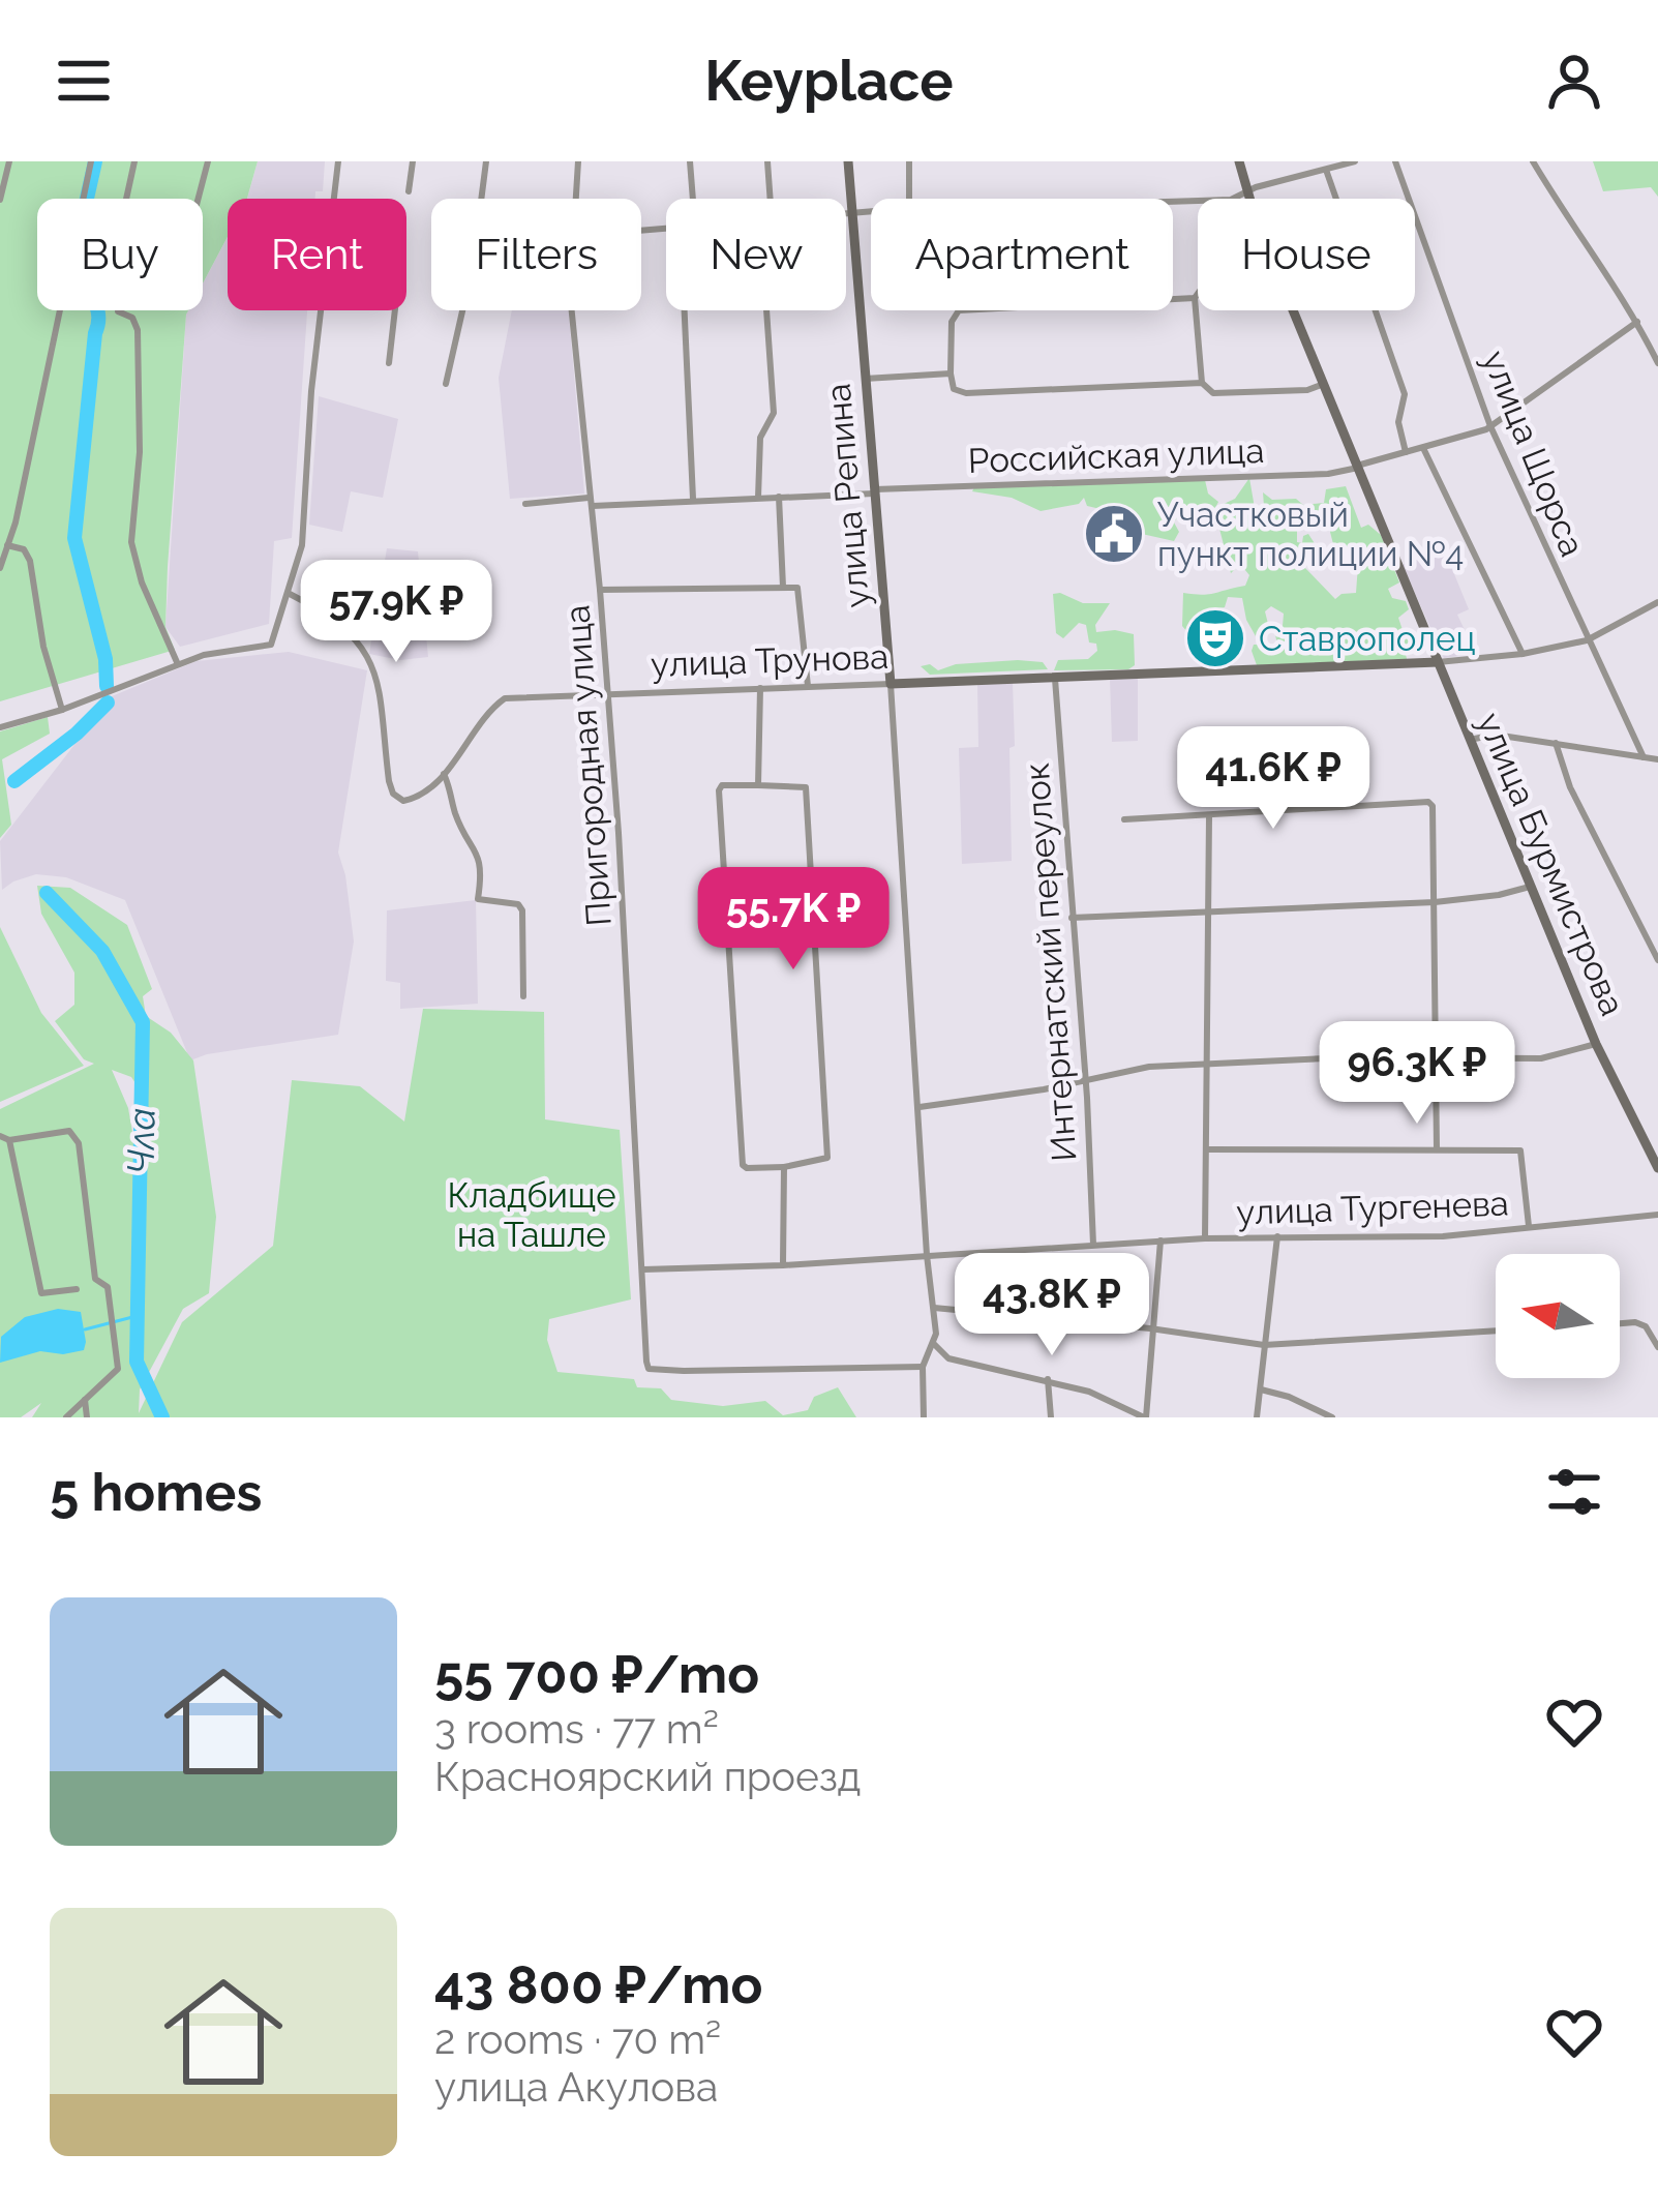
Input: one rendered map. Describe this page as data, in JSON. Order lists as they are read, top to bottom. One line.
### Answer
{"streets":{"street":["улица Щорса","Российская улица","улица Репина","улица Трунова","Пригородная улица","улица Бурмистрова","Интернатский переулок","улица Тургенева"]},"crossings":[["улица Щорса","Российская улица"],["Российская улица","улица Репина"],["Российская улица","Пригородная улица"],["Российская улица","улица Бурмистрова"],["улица Репина","улица Трунова"],["улица Репина","Пригородная улица"],["улица Репина","улица Тургенева"],["улица Трунова","Пригородная улица"],["улица Трунова","улица Бурмистрова"],["улица Трунова","Интернатский переулок"],["Пригородная улица","улица Тургенева"],["Интернатский переулок","улица Тургенева"]],"water":["Чла"],"parks":["Кладбище на Ташле"],"places":{"public building":["Участковый пункт полиции №4"],"theatre":["Ставрополец"]},"north":"left","page":{"header":"Keyplace","chip":["Buy","Rent","Filters","New","Apartment","House"],"price":["57.9K ₽","41.6K ₽","55.7K ₽","96.3K ₽","43.8K ₽"],"heading":"5 homes","list":[{"name":"55 700 ₽/mo","note":"3 rooms · 77 m² · Красноярский проезд"},{"name":"43 800 ₽/mo","note":"2 rooms · 70 m² · улица Акулова"}]}}
